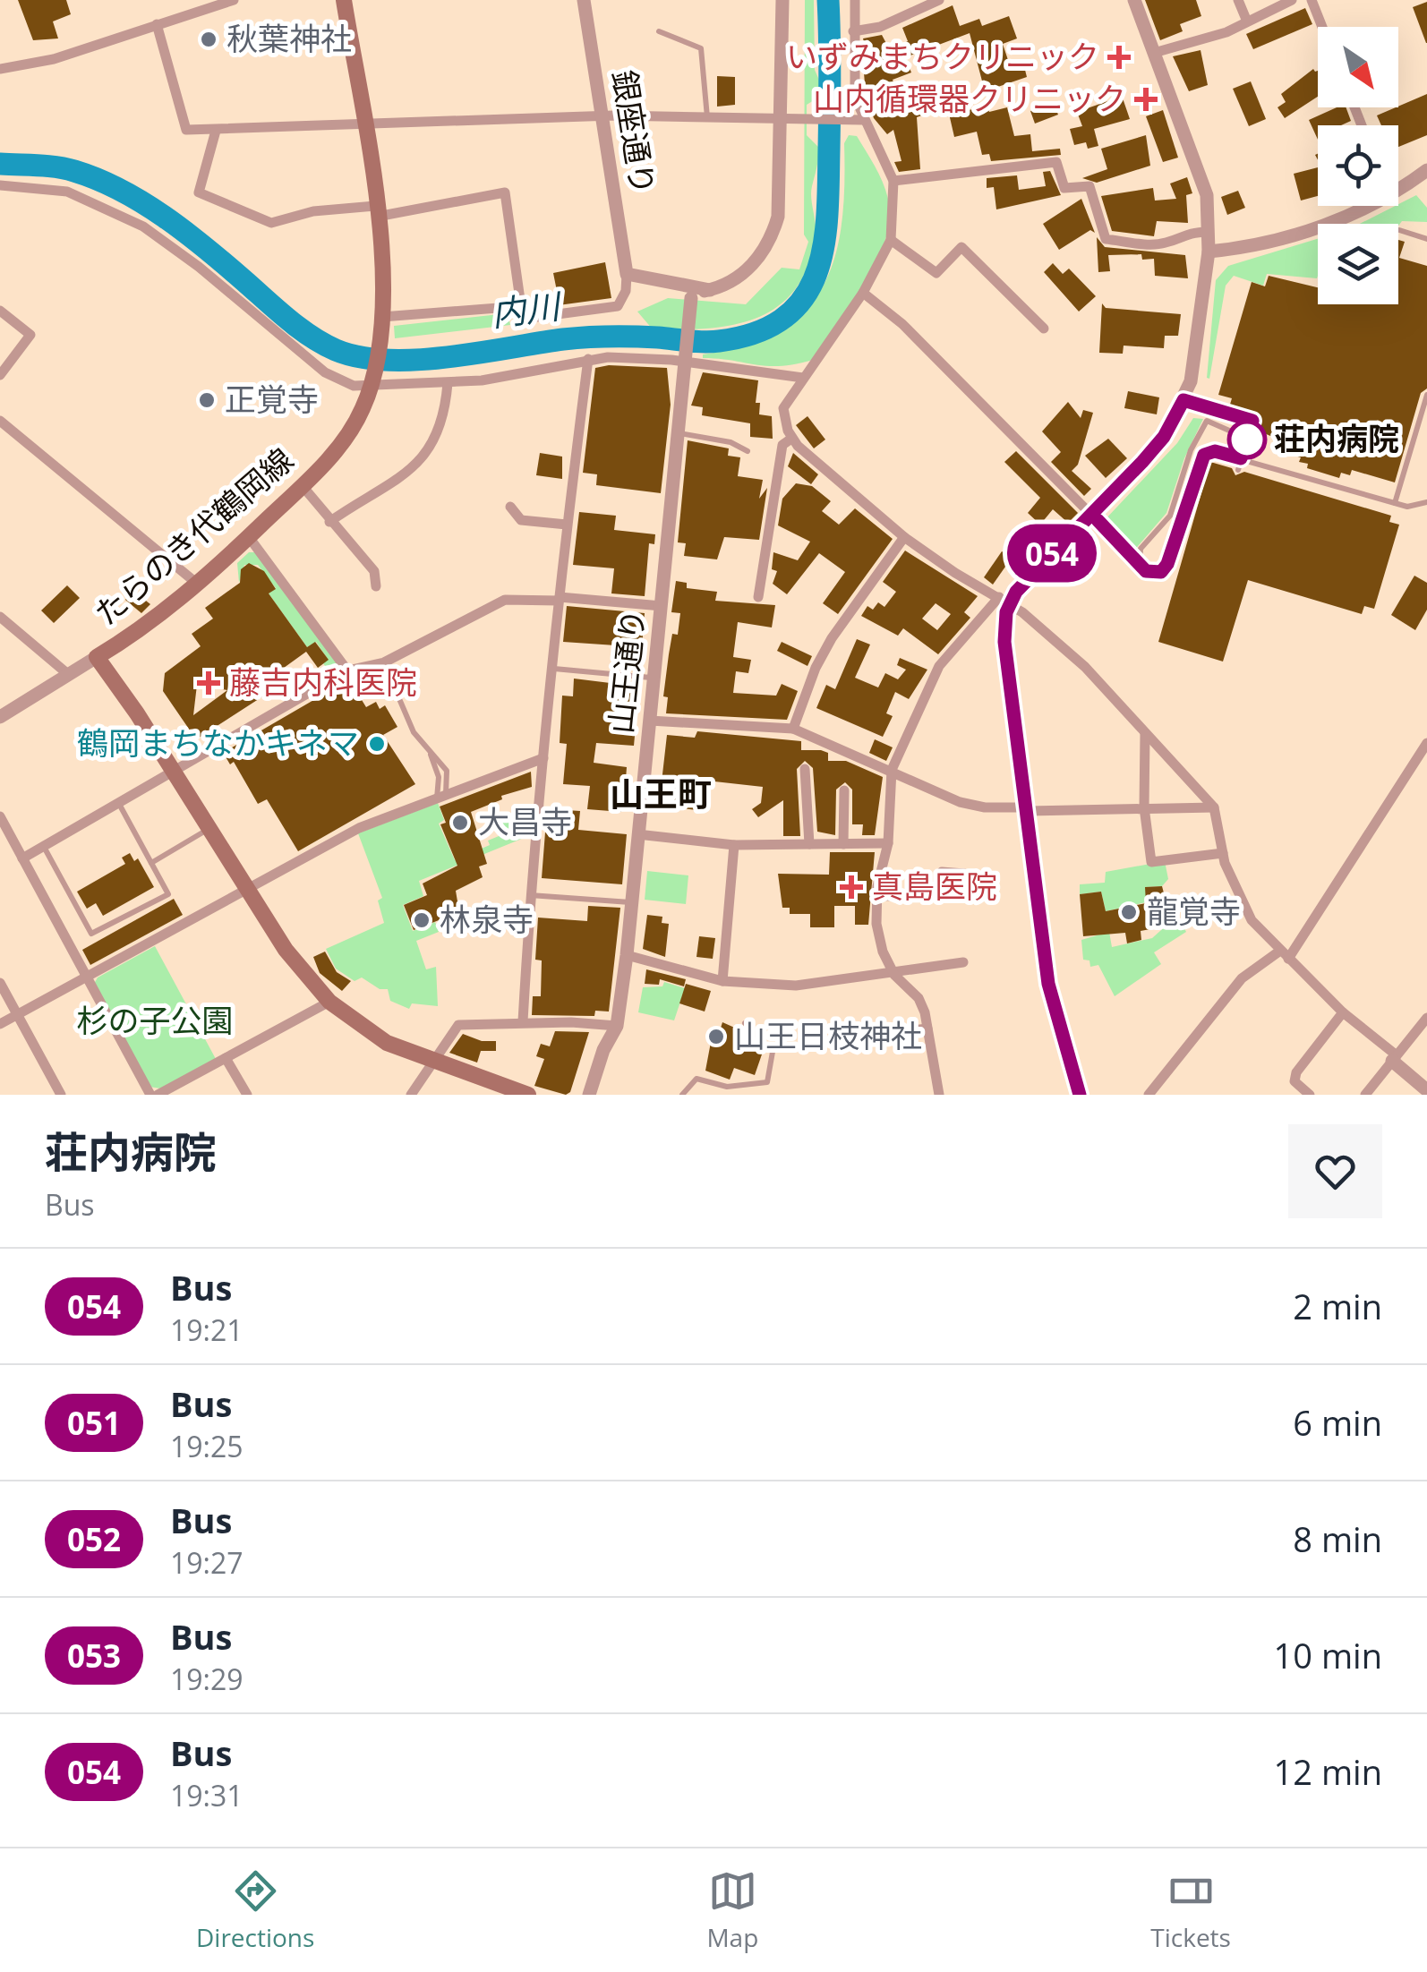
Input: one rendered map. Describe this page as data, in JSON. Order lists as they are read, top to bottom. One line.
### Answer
{"streets":{"main road":["たらのき代鶴岡線"],"street":["銀座通り","山王通り"]},"districts":["山王町"],"water":["内川"],"parks":["杉の子公園"],"places":{"other":["秋葉神社","正覚寺","荘内病院","鶴岡まちなかキネマ","大昌寺","龍覚寺","林泉寺","山王日枝神社"],"health":["いずみまちクリニック","山内循環器クリニック","藤吉内科医院","真島医院"]},"lines":["bus line 054"],"north":"bottom right","page":{"on_map":"054","heading":["荘内病院","Bus"],"list":[{"mark":"054","name":"Bus","note":"19:21","value":"2 min"},{"mark":"051","name":"Bus","note":"19:25","value":"6 min"},{"mark":"052","name":"Bus","note":"19:27","value":"8 min"},{"mark":"053","name":"Bus","note":"19:29","value":"10 min"},{"mark":"054","name":"Bus","note":"19:31","value":"12 min"}],"tabs":["Directions","Map","Tickets"]}}
